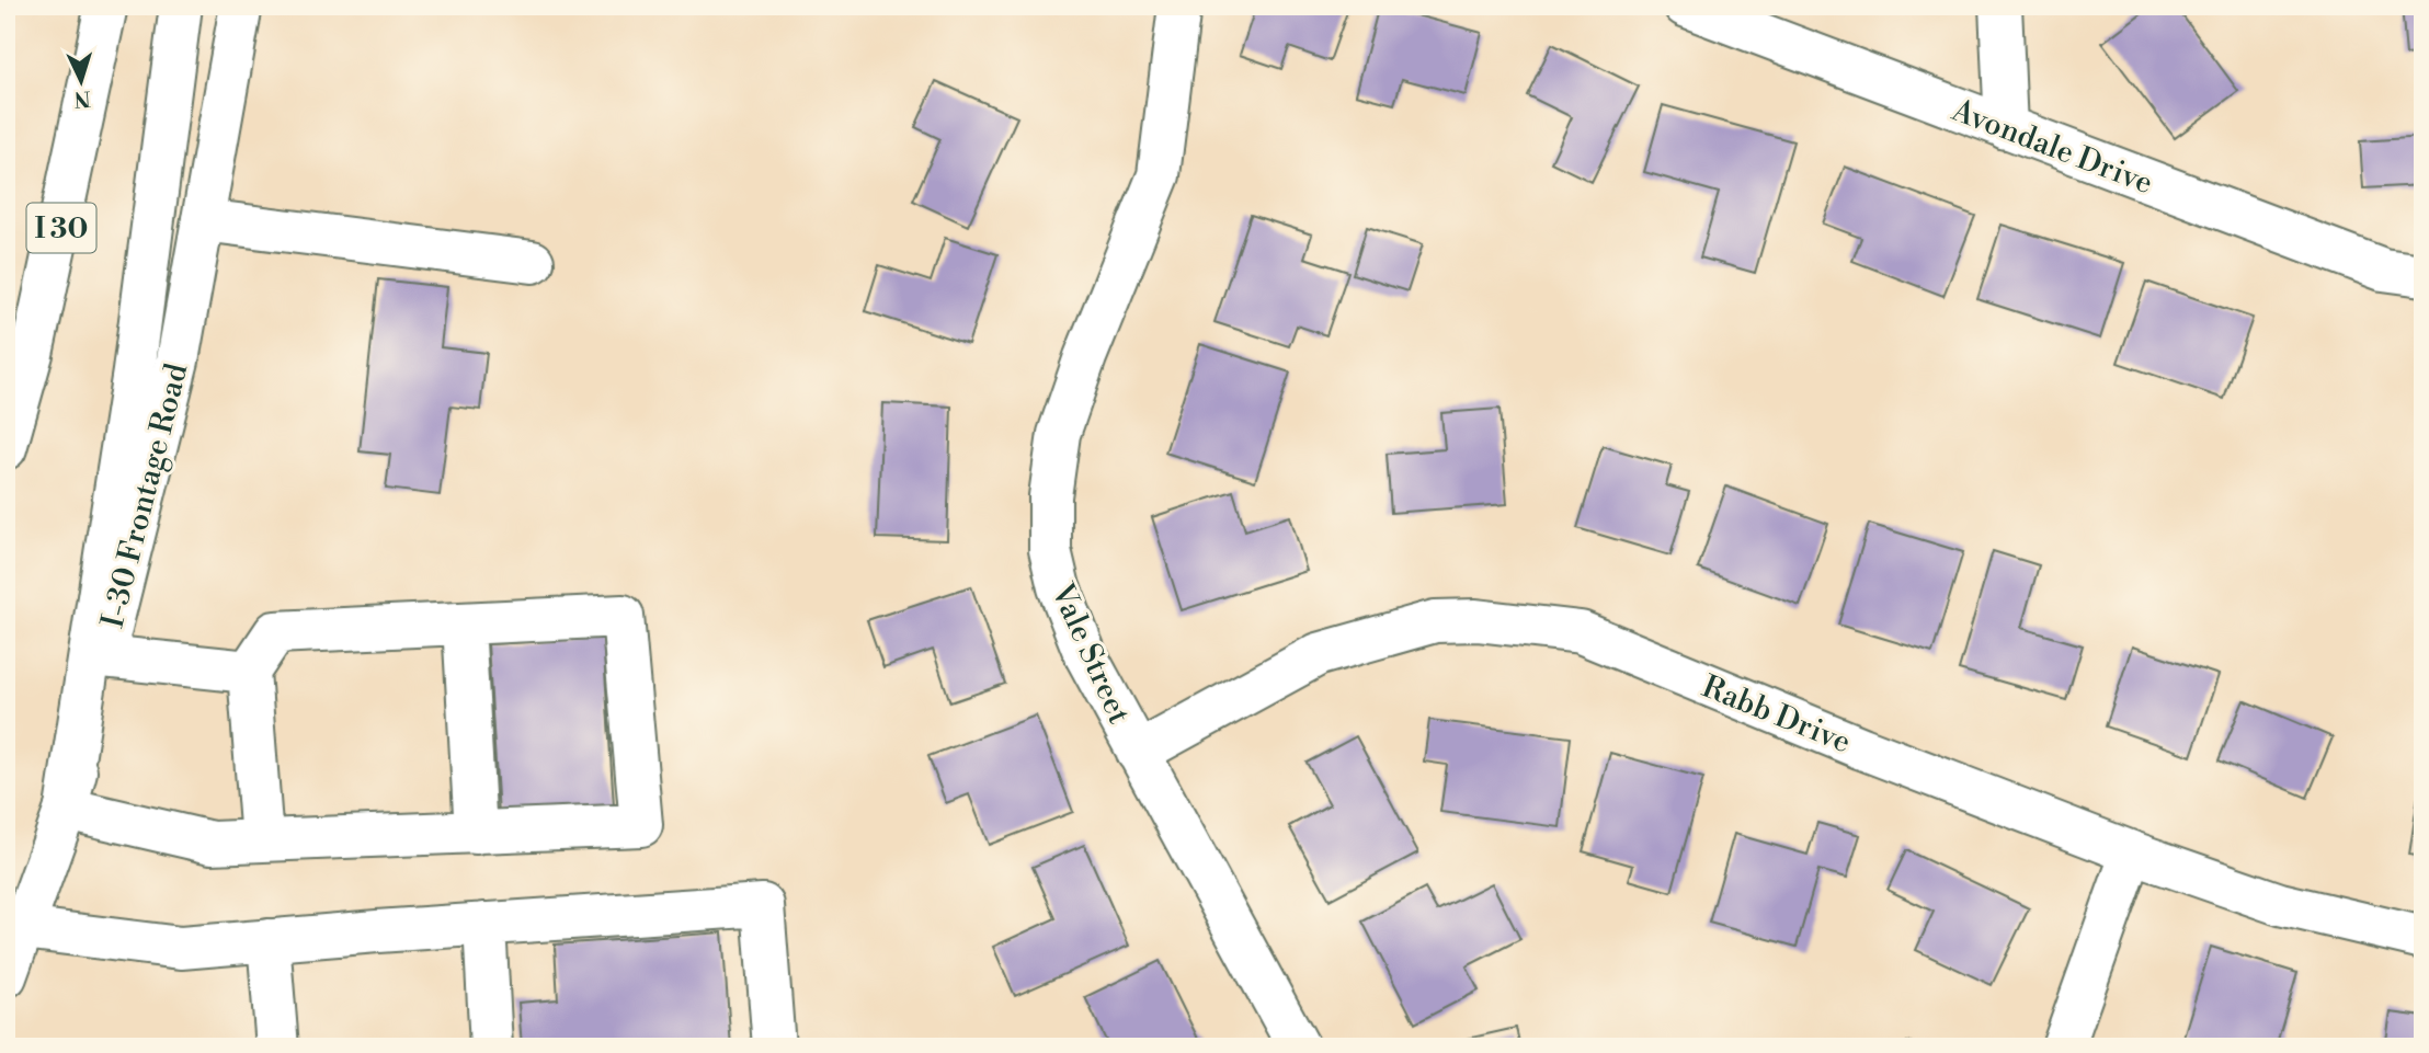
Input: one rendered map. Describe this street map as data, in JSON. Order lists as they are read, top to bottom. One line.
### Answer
{"streets":{"main road":["Avondale Drive","I 30","I-30 Frontage Road","Vale Street","Rabb Drive"]},"crossings":[["Vale Street","Rabb Drive"]],"north":"bottom"}
